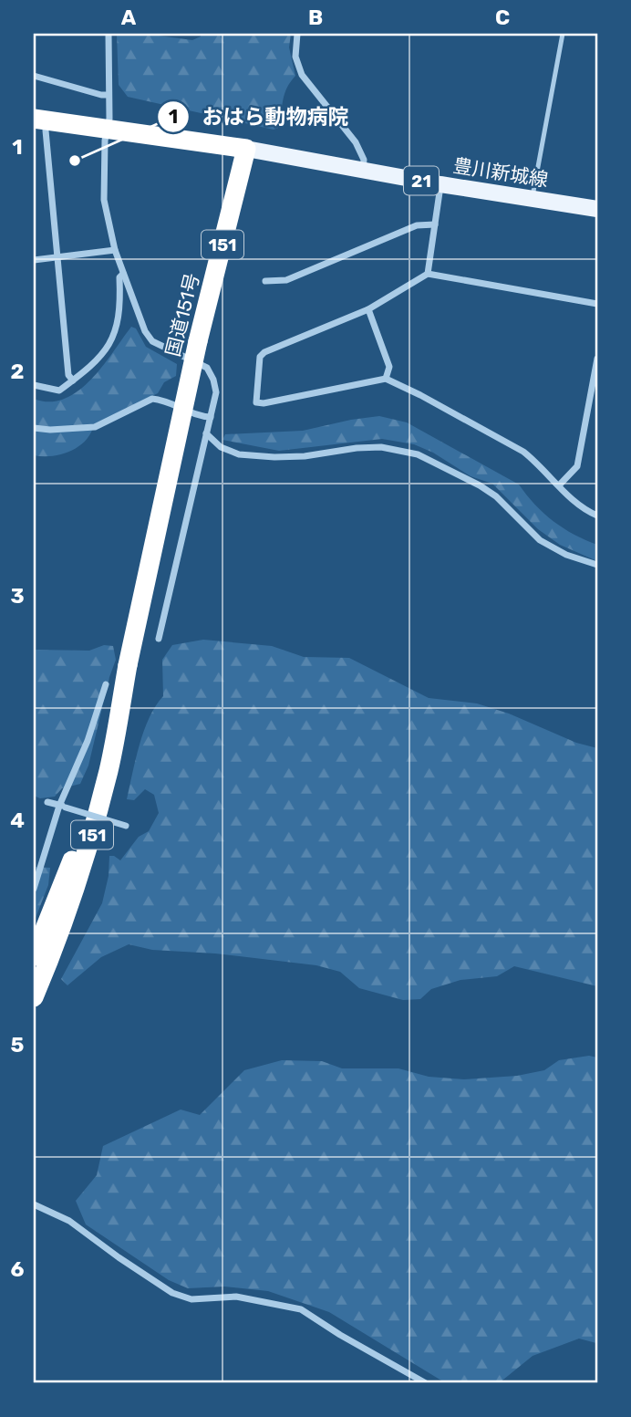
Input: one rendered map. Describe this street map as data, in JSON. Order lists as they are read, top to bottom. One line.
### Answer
{"streets":{"highway":["151","国道151号"],"main road":["豊川新城線","21"]},"crossings":[["豊川新城線","国道151号"]],"places":["おはら動物病院"],"grid":{"columns":["A","B","C"],"rows":["1","2","3","4","5","6"]}}
